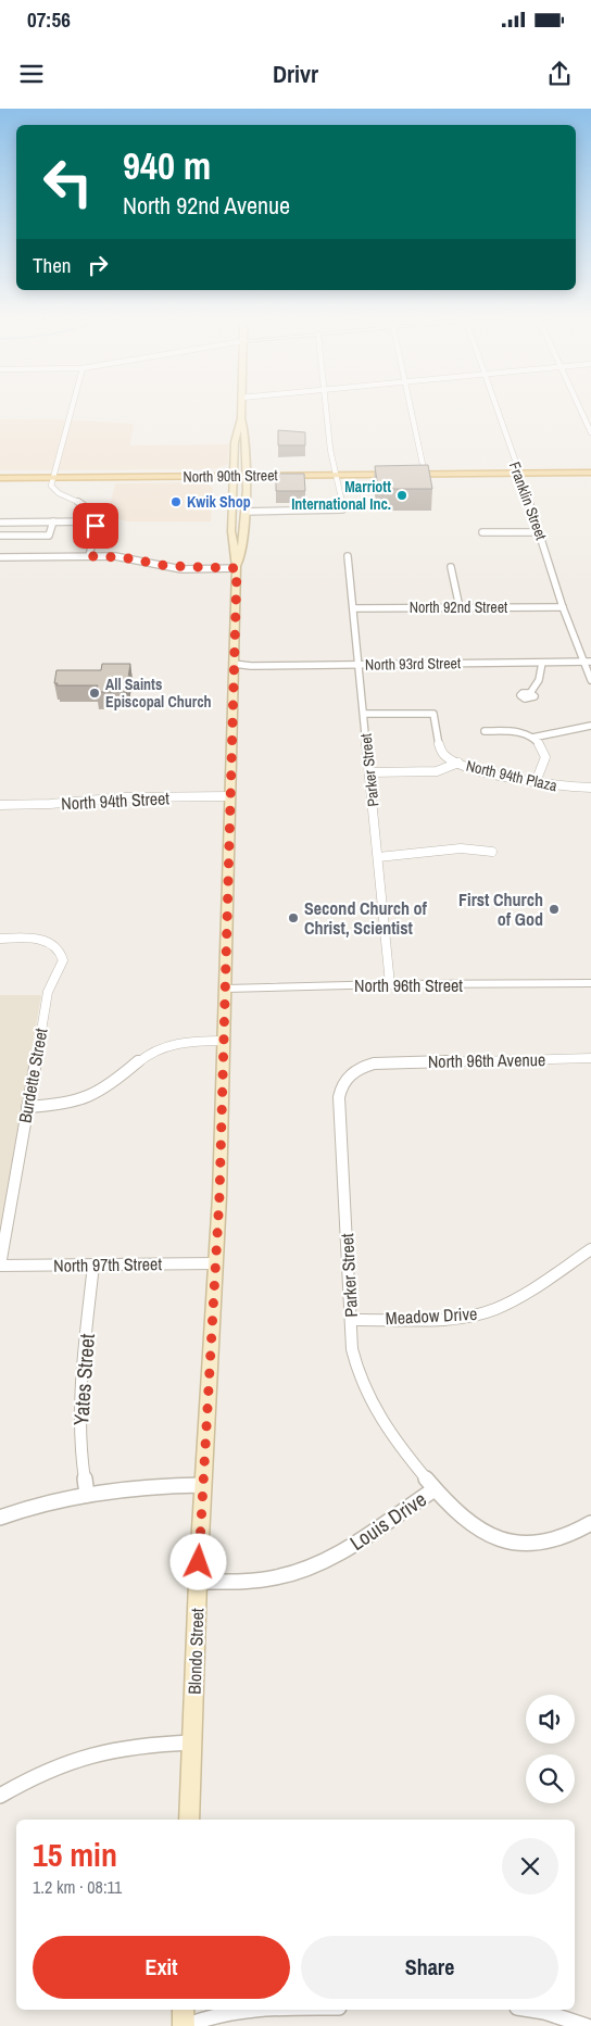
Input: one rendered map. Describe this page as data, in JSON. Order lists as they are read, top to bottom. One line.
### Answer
{"streets":{"main road":["North 90th Street","Blondo Street"],"street":["Franklin Street","North 92nd Street","North 93rd Street","Parker Street","North 94th Plaza","North 94th Street","North 96th Street","North 96th Avenue","Burdette Street","North 97th Street","Meadow Drive","Yates Street","Louis Drive"]},"crossings":[["North 90th Street","Franklin Street"],["North 90th Street","Blondo Street"],["Franklin Street","North 92nd Street"],["Franklin Street","North 93rd Street"],["North 92nd Street","Parker Street"],["North 93rd Street","Parker Street"],["North 93rd Street","Blondo Street"],["Parker Street","North 94th Plaza"],["Parker Street","North 96th Street"],["Parker Street","North 96th Avenue"],["Parker Street","Meadow Drive"],["Parker Street","Louis Drive"],["North 94th Street","Blondo Street"],["North 96th Street","Blondo Street"],["Burdette Street","North 97th Street"],["North 97th Street","Yates Street"],["North 97th Street","Blondo Street"],["Louis Drive","Blondo Street"]],"places":["Marriott International Inc.","Kwik Shop","All Saints Episcopal Church","First Church of God","Second Church of Christ, Scientist"],"page":{"status":"07:56","header":"Drivr","turn":["940 m","North 92nd Avenue"],"then":"Then","heading":["15 min","1.2 km · 08:11"],"buttons":["Exit","Share"]}}
